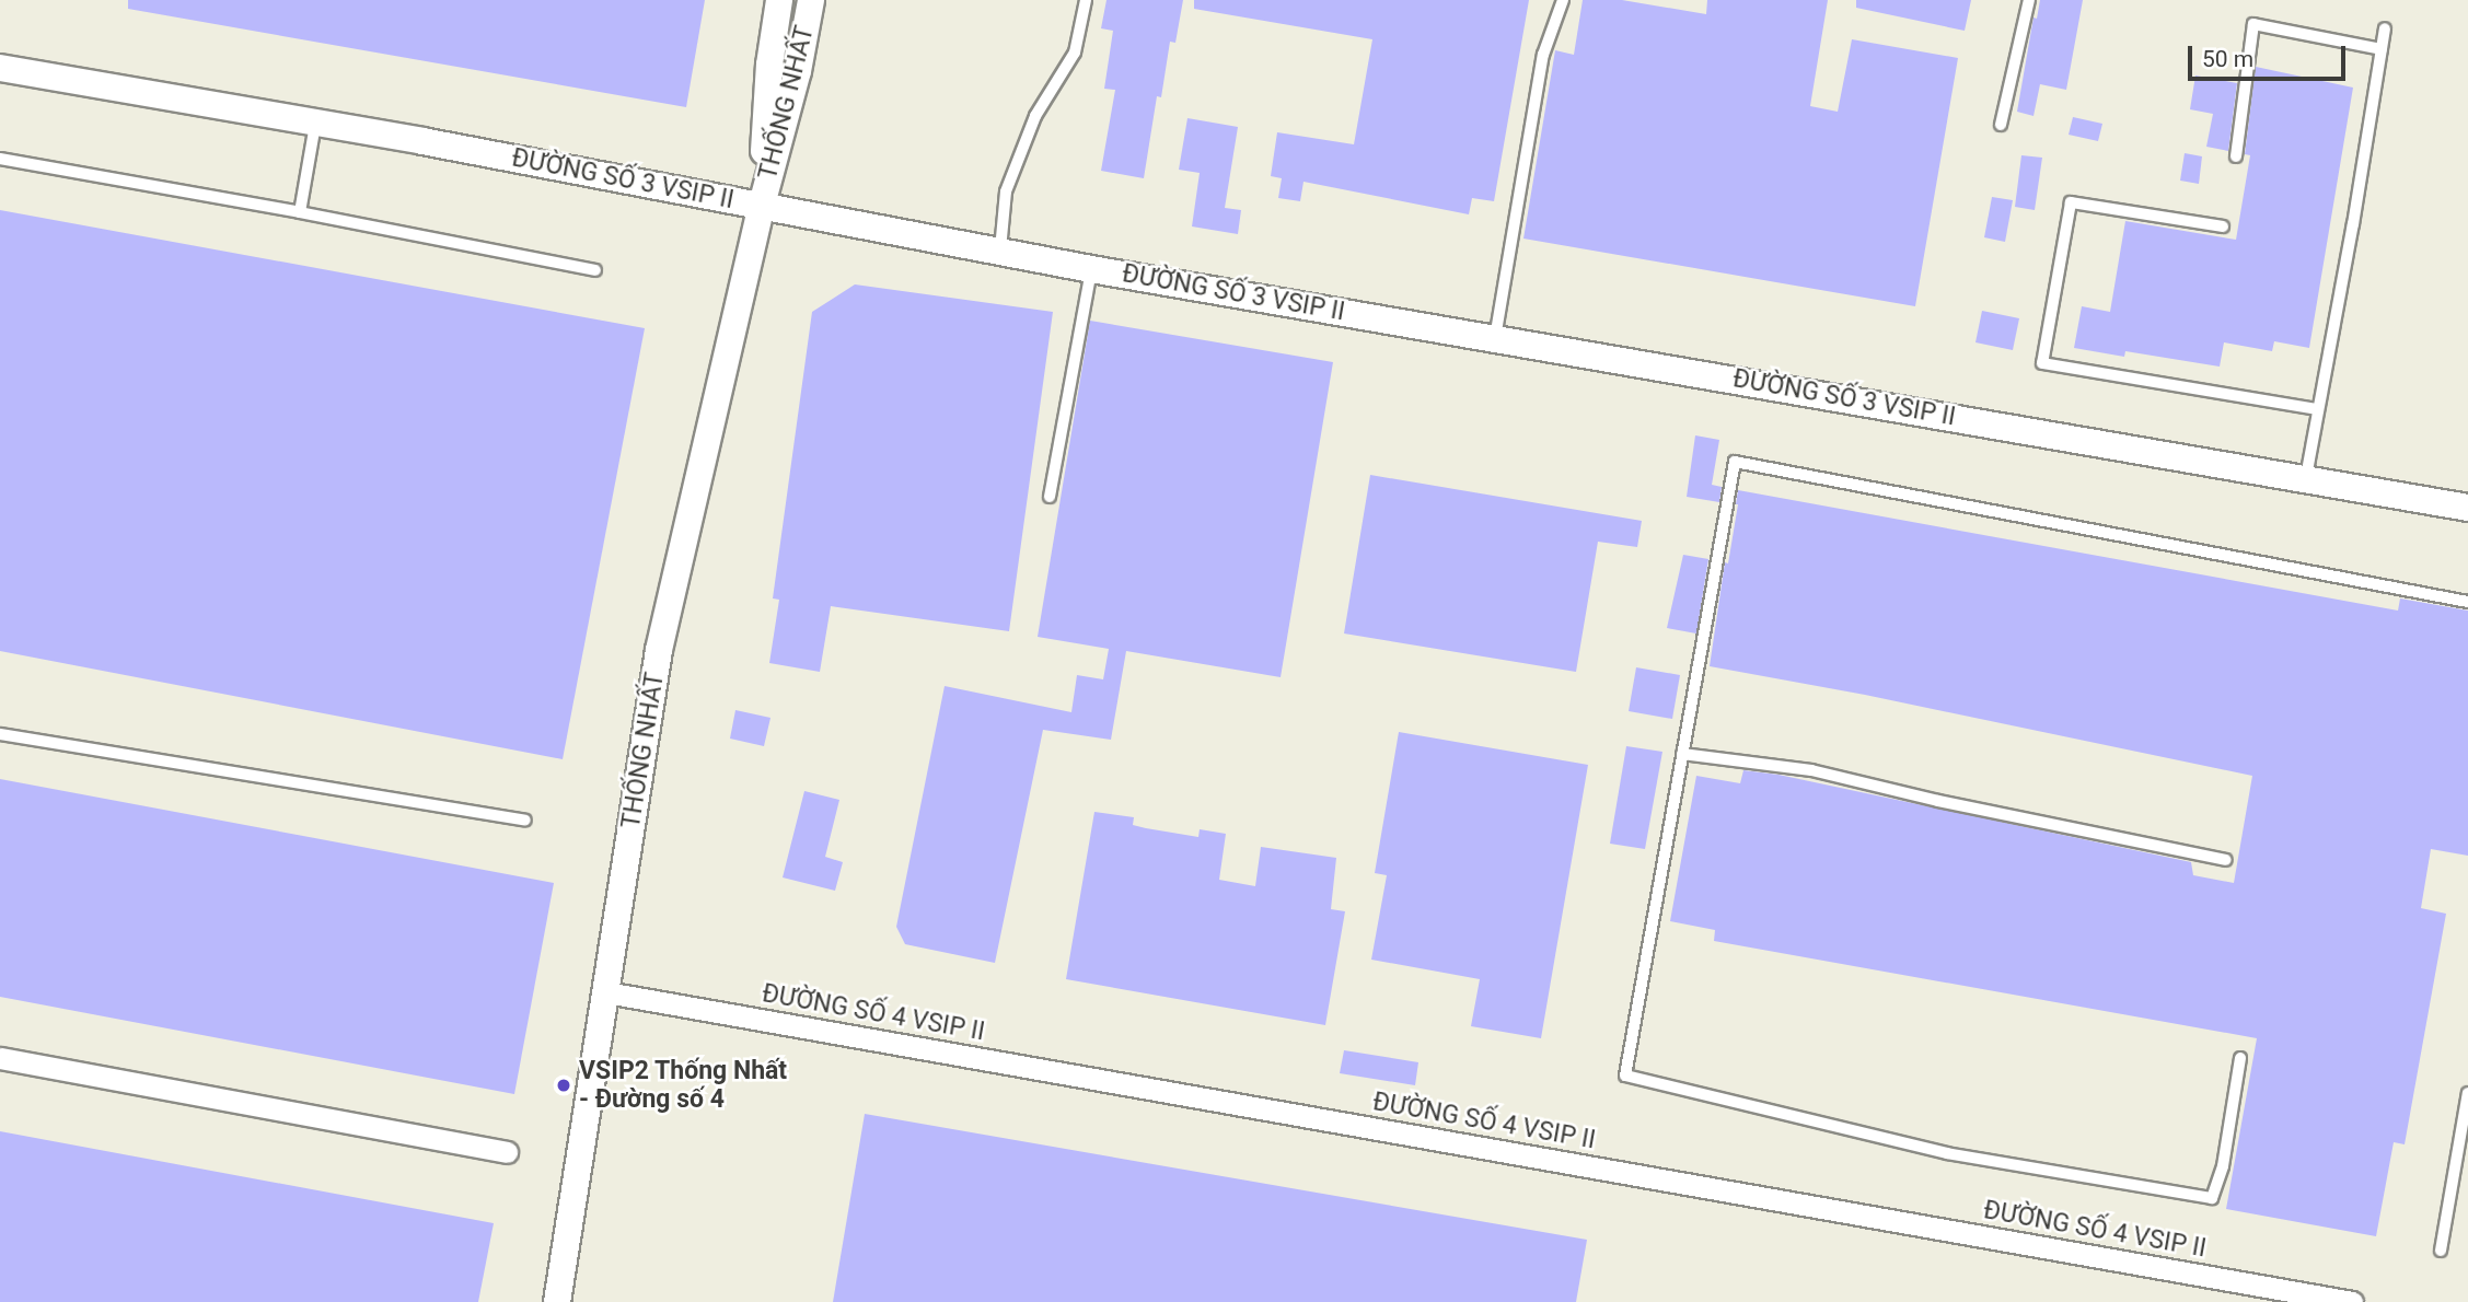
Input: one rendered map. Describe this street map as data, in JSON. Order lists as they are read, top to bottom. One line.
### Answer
{"streets":{"street":["THỐNG NHẤT","ĐƯỜNG SỐ 3 VSIP II","ĐƯỜNG SỐ 4 VSIP II"]},"crossings":[["THỐNG NHẤT","ĐƯỜNG SỐ 3 VSIP II"],["THỐNG NHẤT","ĐƯỜNG SỐ 4 VSIP II"]],"places":["VSIP2 Thống Nhất - Đường số 4"],"scale_bar":"50 m"}
